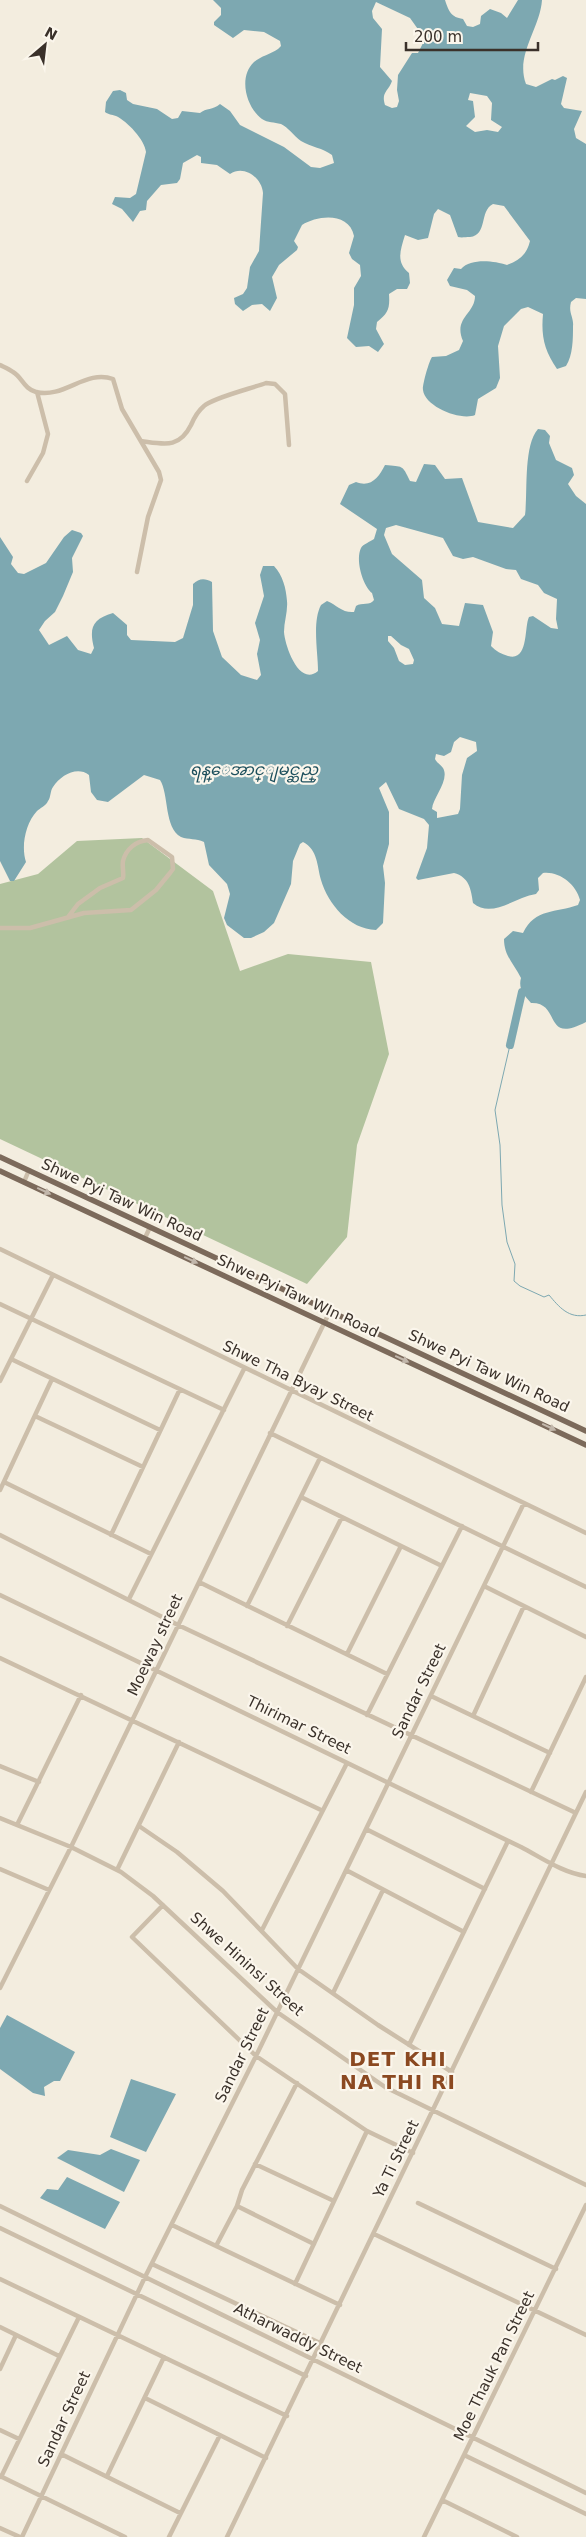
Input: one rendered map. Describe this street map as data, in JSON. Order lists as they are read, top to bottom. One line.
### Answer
{"streets":{"main road":["Shwe Pyi Taw Win Road","Shwe Pyi Taw WIn Road"],"street":["Shwe Tha Byay Street","Moeway street","Sandar Street","Thirimar Street","Shwe Hininsi Street","Ya Ti Street","Atharwaddy Street","Moe Thauk Pan Street"]},"crossings":[["Shwe Pyi Taw Win Road","Moeway street"],["Shwe Pyi Taw WIn Road","Moeway street"],["Shwe Tha Byay Street","Moeway street"],["Shwe Tha Byay Street","Sandar Street"],["Moeway street","Thirimar Street"],["Moeway street","Shwe Hininsi Street"],["Sandar Street","Thirimar Street"],["Sandar Street","Shwe Hininsi Street"],["Sandar Street","Atharwaddy Street"],["Thirimar Street","Ya Ti Street"],["Shwe Hininsi Street","Ya Ti Street"],["Ya Ti Street","Atharwaddy Street"],["Atharwaddy Street","Moe Thauk Pan Street"]],"one_way":["Shwe Pyi Taw WIn Road"],"districts":["DET KHI NA THI RI"],"water":["ရန္ေအာင္ျမင္ဆည္"],"scale_bar":"200 m","north":"top right"}
